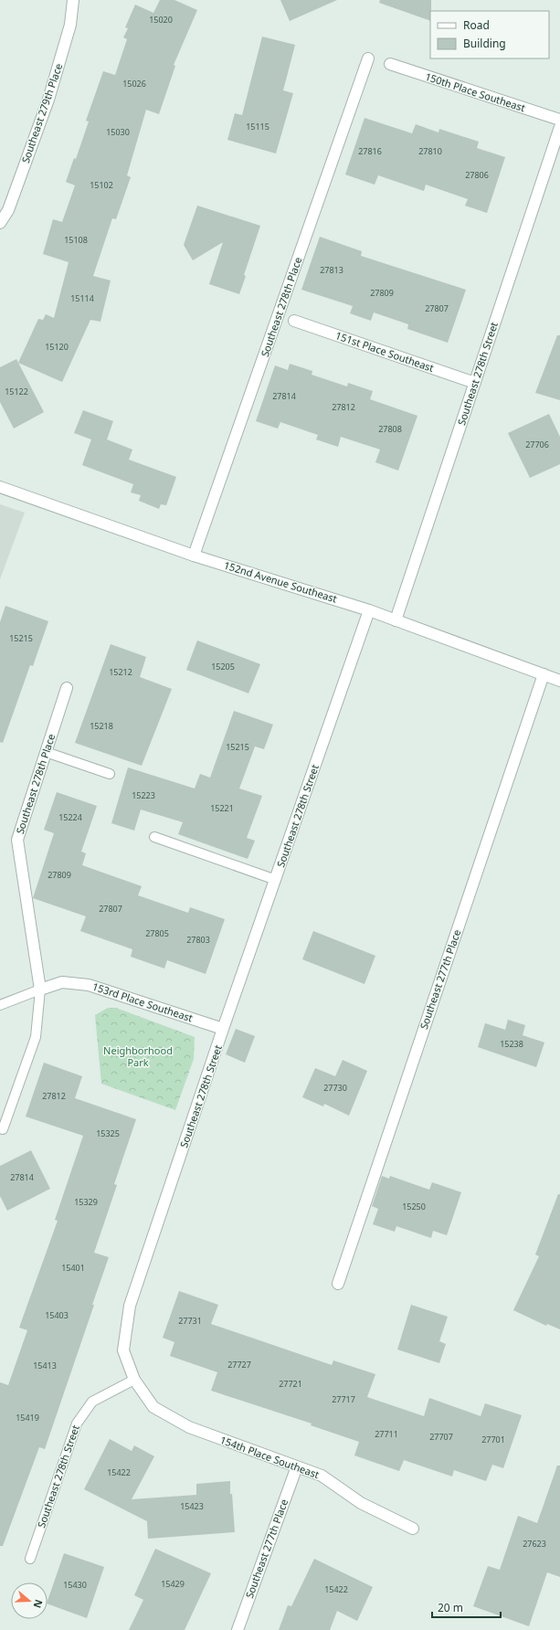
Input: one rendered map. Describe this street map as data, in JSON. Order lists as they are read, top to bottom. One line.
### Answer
{"streets":{"street":["150th Place Southeast","Southeast 279th Place","Southeast 278th Place","151st Place Southeast","Southeast 278th Street","152nd Avenue Southeast","Southeast 277th Place","153rd Place Southeast","154th Place Southeast"]},"crossings":[["Southeast 278th Place","152nd Avenue Southeast"],["Southeast 278th Place","153rd Place Southeast"],["151st Place Southeast","Southeast 278th Street"],["Southeast 278th Street","152nd Avenue Southeast"],["Southeast 278th Street","153rd Place Southeast"],["Southeast 278th Street","154th Place Southeast"],["152nd Avenue Southeast","Southeast 277th Place"],["Southeast 277th Place","154th Place Southeast"]],"parks":["Neighborhood Park"],"house_numbers":["15020","15026","15115","15030","27816","27810","27806","15102","15108","27813","27809","15114","27807","15120","15122","27814","27812","27808","27706","15215","15205","15212","15218","15215","15223","15221","15224","27809","27807","27805","27803","15238","27730","27812","15325","27814","15329","15250","15401","15403","27731","27727","15413","27721","27717","15419","27711","27707","27701","15422","15423","27623","15429","15430","15422"],"legend":["Road","Building"],"scale_bar":"20 m","north":"right"}
